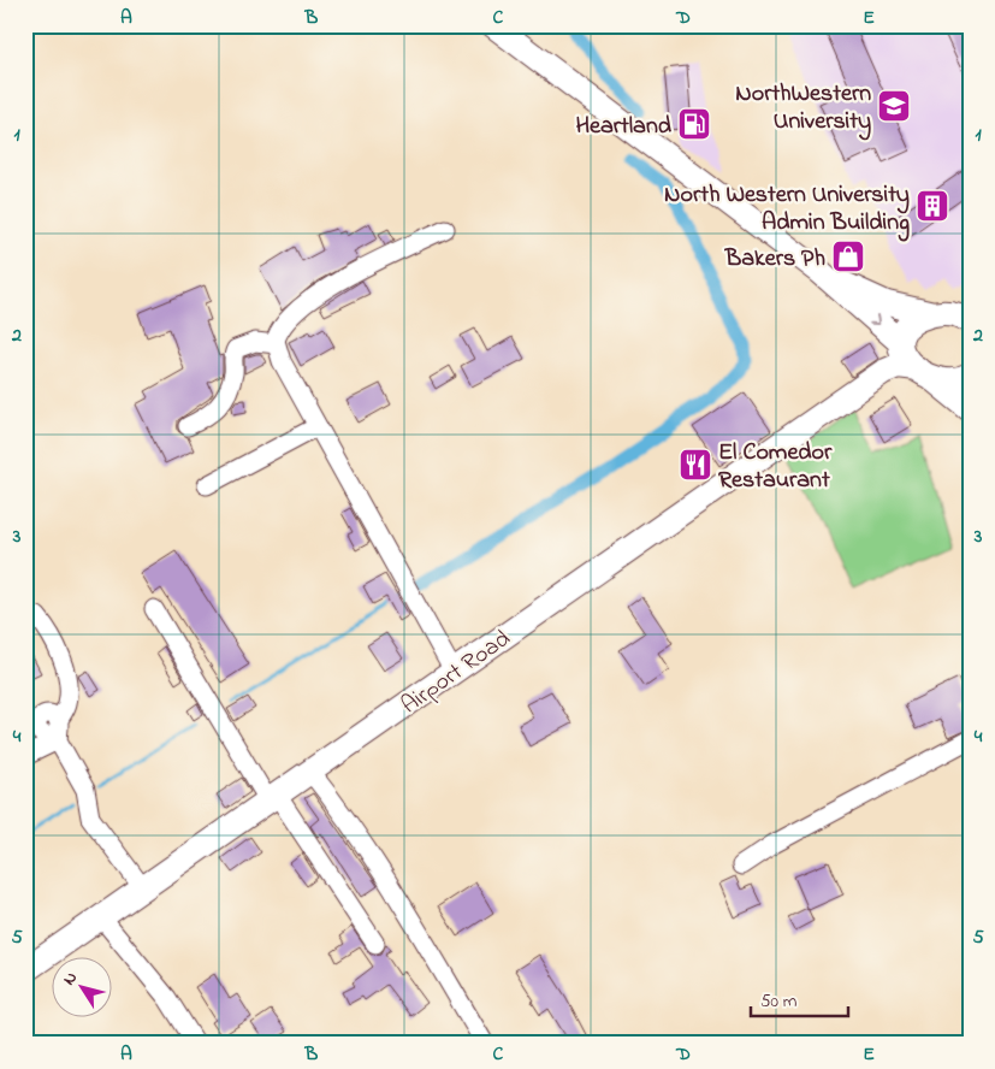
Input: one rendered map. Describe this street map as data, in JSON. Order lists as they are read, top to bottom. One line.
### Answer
{"streets":{"main road":["Airport Road"]},"places":{"school or university":["NorthWestern University"],"fuel station":["Heartland"],"building":["North Western University Admin Building"],"shop":["Bakers Ph"],"restaurant":["El Comedor Restaurant"]},"scale_bar":"50 m","north":"top left","grid":{"columns":["A","B","C","D","E"],"rows":["1","2","3","4","5"]}}
